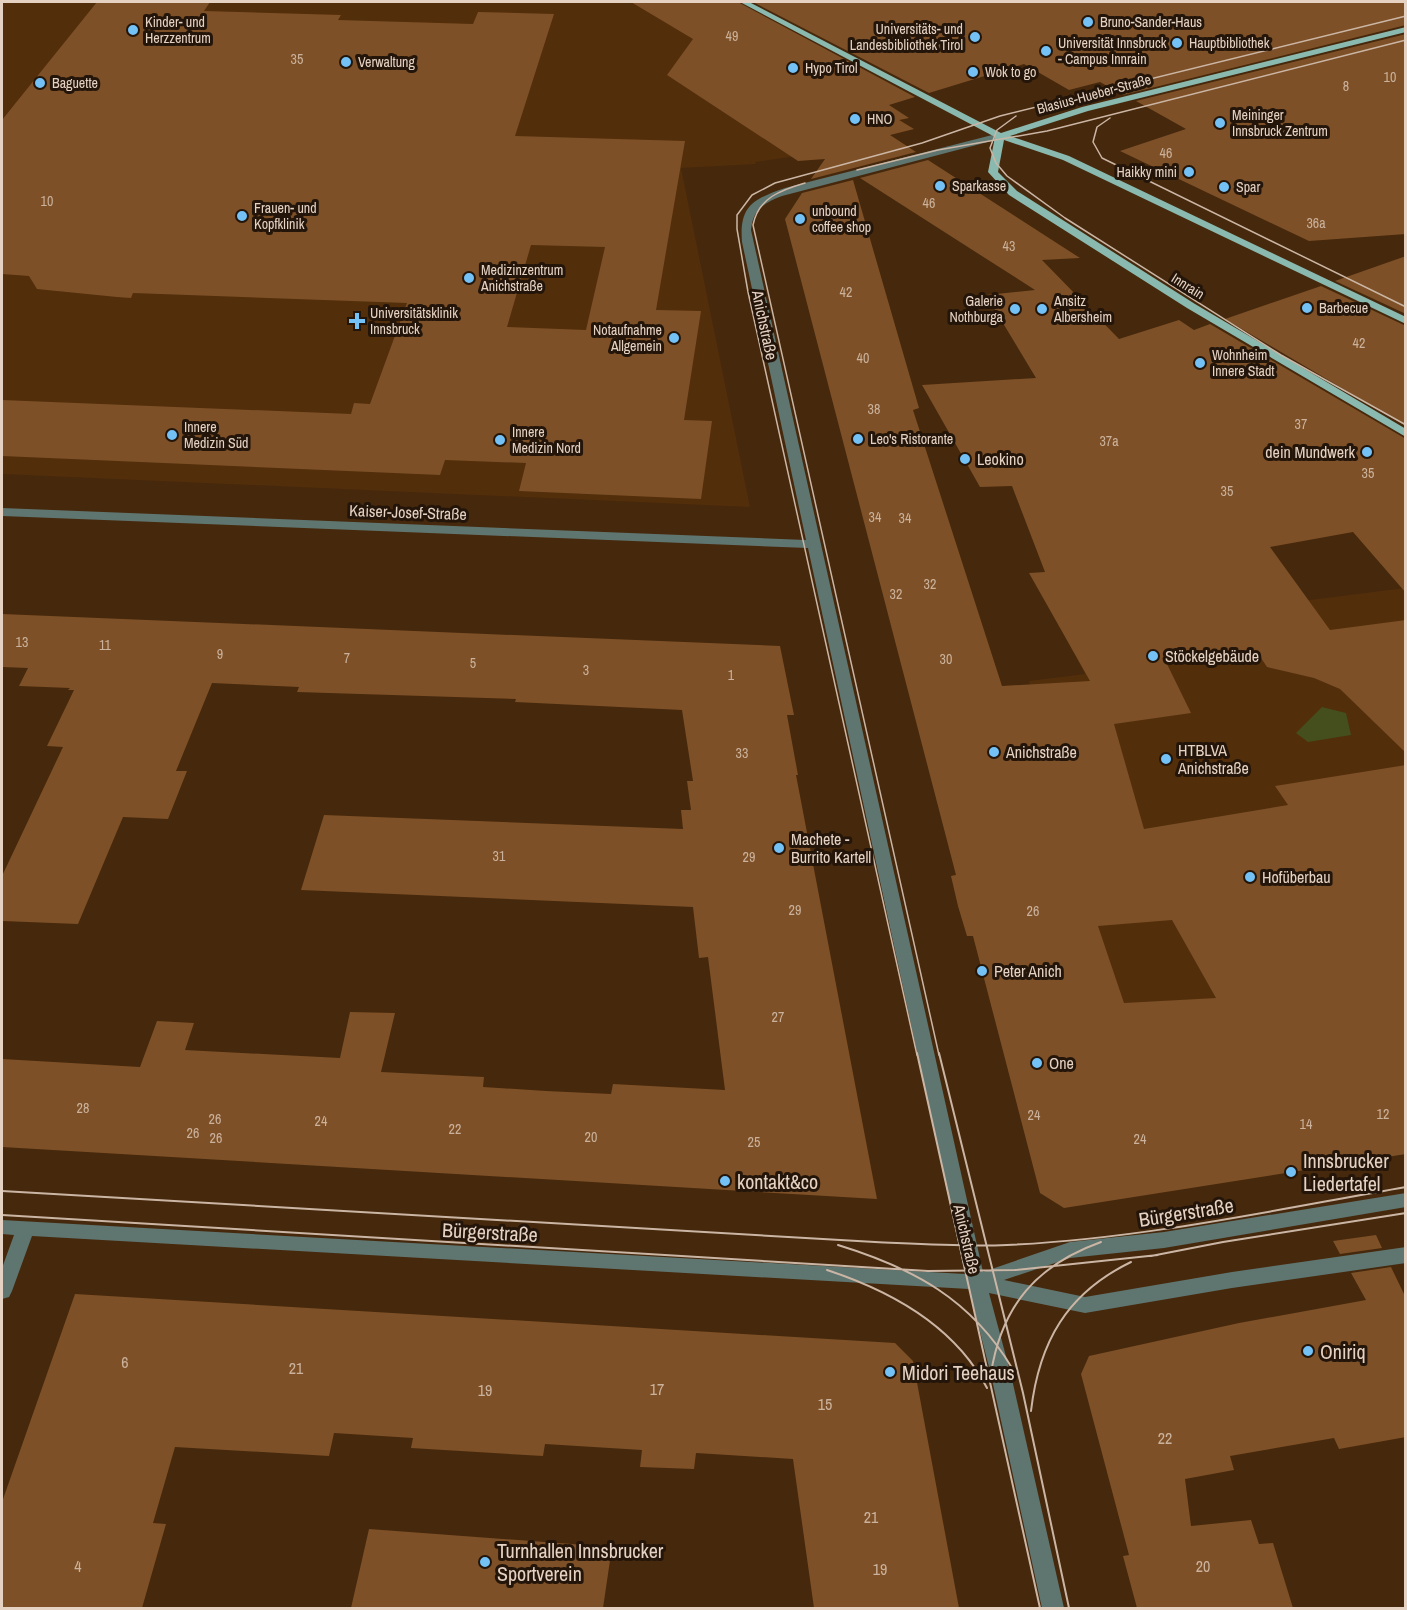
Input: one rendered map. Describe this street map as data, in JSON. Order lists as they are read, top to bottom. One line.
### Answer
{"streets":{"main road":["Blasius-Hueber-Straße","Innrain"],"street":["Anichstraße","Kaiser-Josef-Straße","Bürgerstraße"]},"crossings":[["Blasius-Hueber-Straße","Innrain"],["Blasius-Hueber-Straße","Anichstraße"],["Innrain","Anichstraße"],["Anichstraße","Kaiser-Josef-Straße"],["Anichstraße","Bürgerstraße"]],"places":{"other":["Bruno-Sander-Haus","Kinder- und Herzzentrum","Universitäts- und Landesbibliothek Tirol","Hauptbibliothek","Universität Innsbruck - Campus Innrain","Verwaltung","Hypo Tirol","Wok to go","Baguette","HNO","Meininger Innsbruck Zentrum","Haikky mini","Sparkasse","Spar","Frauen- und Kopfklinik","unbound coffee shop","Medizinzentrum Anichstraße","Barbecue","Galerie Nothburga","Ansitz Albersheim","Notaufnahme Allgemein","Wohnheim Innere Stadt","Innere Medizin Süd","Leo's Ristorante","Innere Medizin Nord","dein Mundwerk","Leokino","Stöckelgebäude","Anichstraße","HTBLVA Anichstraße","Machete - Burrito Kartell","Hofüberbau","Peter Anich","One","Innsbrucker Liedertafel","kontakt&co","Oniriq","Midori Teehaus","Turnhallen Innsbrucker Sportverein"],"health":["Universitätsklinik Innsbruck"]},"house_numbers":["49","35","10","8","46","10","46","36a","43","42","42","40","38","37","37a","35","35","34","34","32","32","13","11","9","7","30","5","3","1","33","31","29","29","26","27","28","12","24","26","24","14","22","26","20","26","24","25","6","21","17","19","15","22","21","4","20","19"]}
